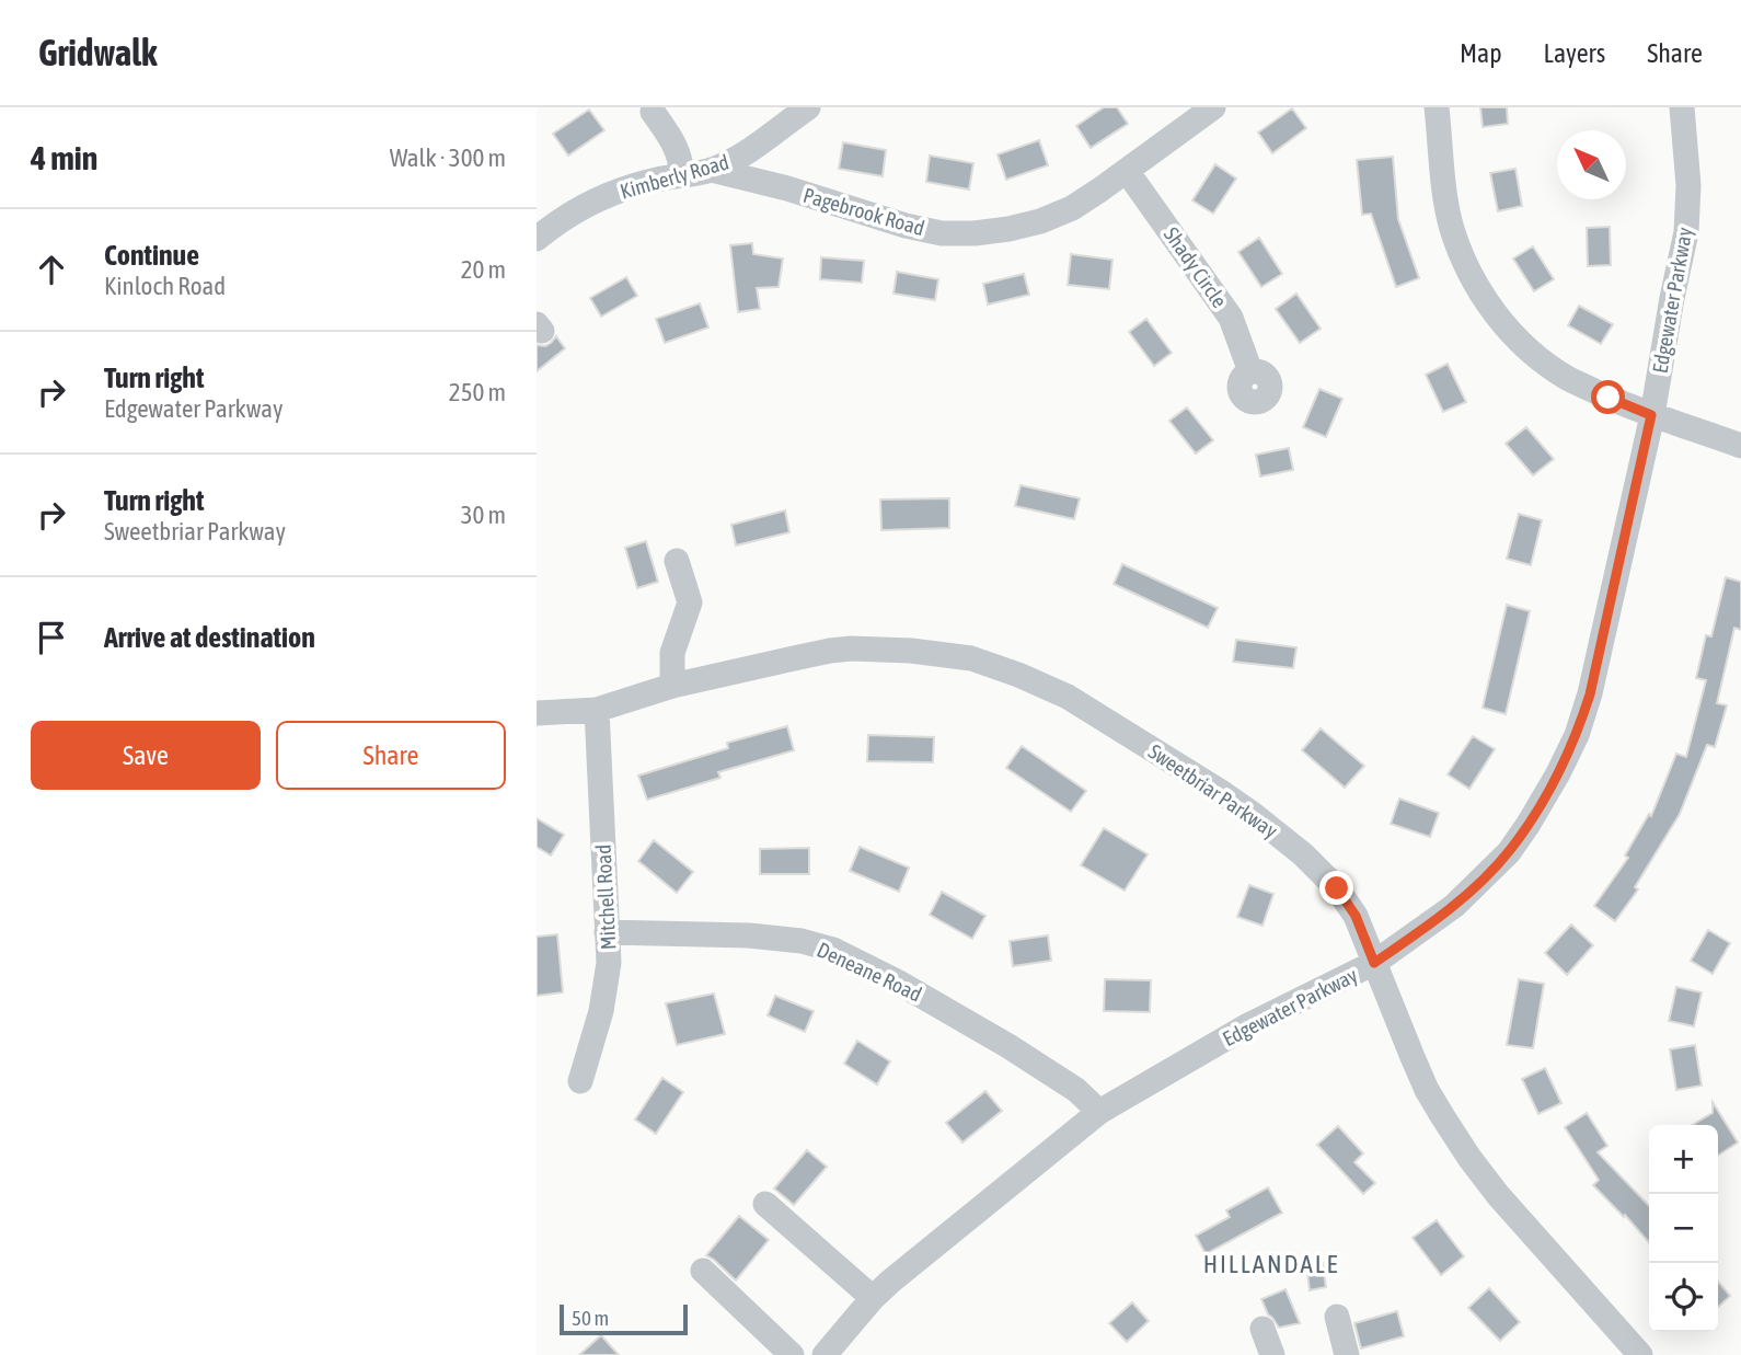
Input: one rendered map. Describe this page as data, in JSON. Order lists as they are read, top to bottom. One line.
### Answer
{"streets":{"street":["Kimberly Road","Pagebrook Road","Shady Circle","Edgewater Parkway","Sweetbriar Parkway","Mitchell Road","Deneane Road"]},"crossings":[["Kimberly Road","Pagebrook Road"],["Pagebrook Road","Shady Circle"],["Edgewater Parkway","Sweetbriar Parkway"],["Edgewater Parkway","Deneane Road"],["Sweetbriar Parkway","Mitchell Road"],["Mitchell Road","Deneane Road"]],"districts":["HILLANDALE"],"scale_bar":"50 m","north":"top left","page":{"header":"Gridwalk","nav":["Map","Layers","Share"],"heading":["4 min","Walk · 300 m"],"list":[["Continue","Kinloch Road","20 m"],["Turn right","Edgewater Parkway","250 m"],["Turn right","Sweetbriar Parkway","30 m"],"Arrive at destination"],"buttons":["Save","Share"],"map_buttons":["+","−"],"scale":"50 m"}}
